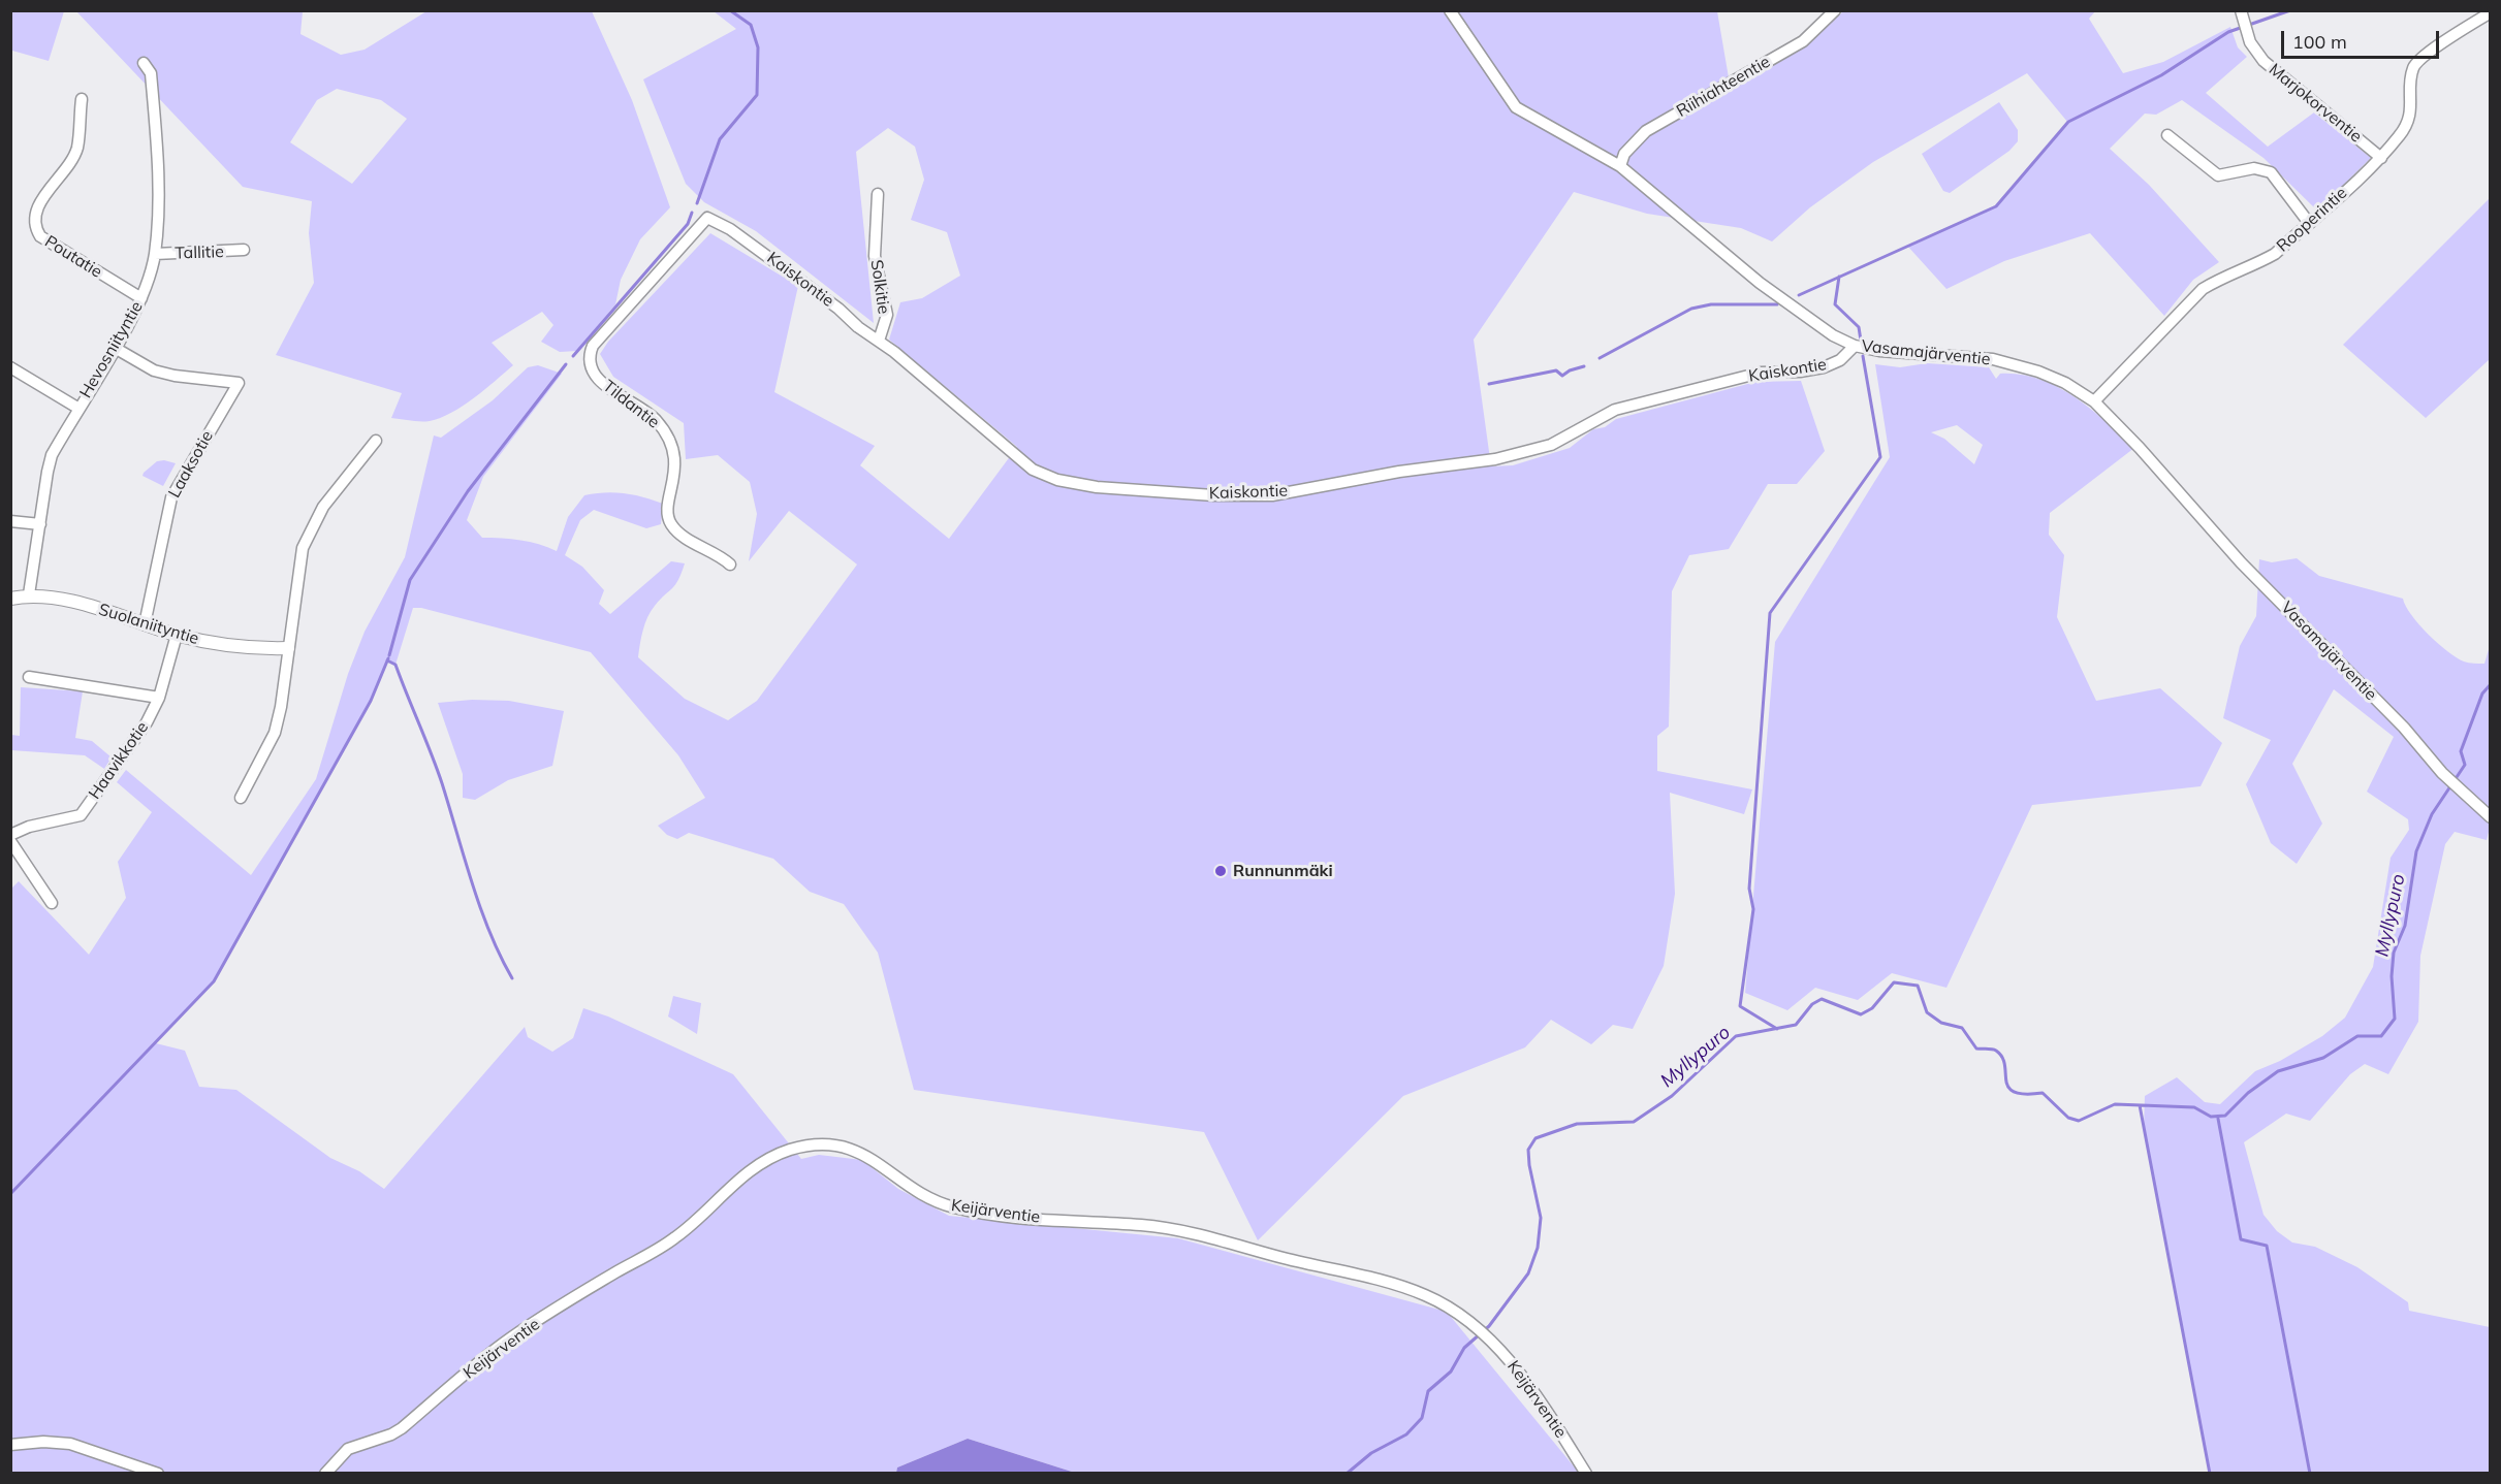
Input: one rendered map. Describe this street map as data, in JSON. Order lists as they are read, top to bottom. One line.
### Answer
{"streets":{"street":["Riihiahteentie","Marjokorventie","Rooperintie","Tallitie","Poutatie","Kaiskontie","Solkitie","Hevosniityntie","Vasamajärventie","Tildantie","Laaksotie","Suolaniityntie","Haavikkotie","Keijärventie"]},"crossings":[["Riihiahteentie","Vasamajärventie"],["Marjokorventie","Rooperintie"],["Rooperintie","Vasamajärventie"],["Tallitie","Hevosniityntie"],["Poutatie","Hevosniityntie"],["Kaiskontie","Solkitie"],["Kaiskontie","Vasamajärventie"],["Kaiskontie","Tildantie"],["Hevosniityntie","Laaksotie"],["Hevosniityntie","Suolaniityntie"],["Laaksotie","Suolaniityntie"],["Suolaniityntie","Haavikkotie"]],"water":["Myllypuro"],"places":["Runnunmäki"],"scale_bar":"100 m"}
